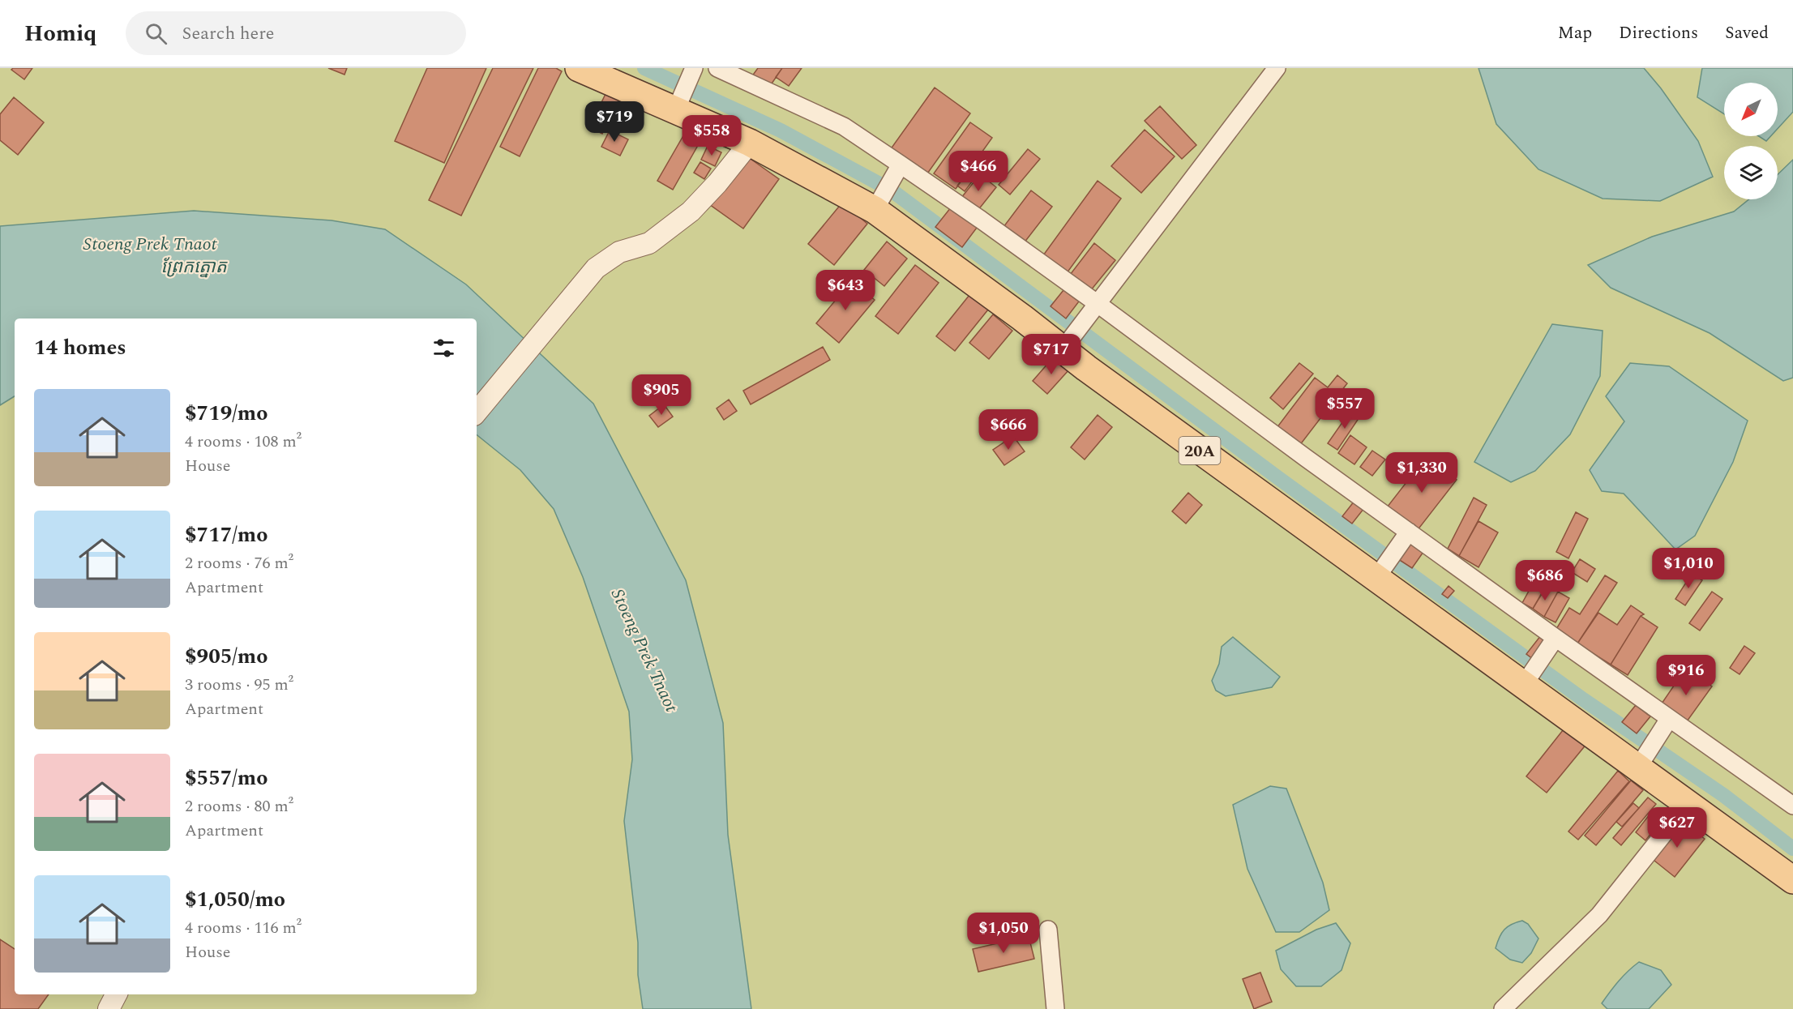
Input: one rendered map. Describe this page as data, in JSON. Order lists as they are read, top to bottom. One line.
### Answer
{"streets":{"main road":["20A"]},"water":["Stoeng Prek Tnaot","ព្រែកត្នោត"],"north":"bottom left","page":{"header":"Homiq","search":"Search here","nav":["Map","Directions","Saved"],"price":["$719","$558","$466","$643","$717","$905","$557","$666","$1,330","$1,010","$686","$916","$627","$1,050"],"heading":"14 homes","list":[{"name":"$719/mo","note":"4 rooms · 108 m² · House"},{"name":"$717/mo","note":"2 rooms · 76 m² · Apartment"},{"name":"$905/mo","note":"3 rooms · 95 m² · Apartment"},{"name":"$557/mo","note":"2 rooms · 80 m² · Apartment"},{"name":"$1,050/mo","note":"4 rooms · 116 m² · House"}]}}
